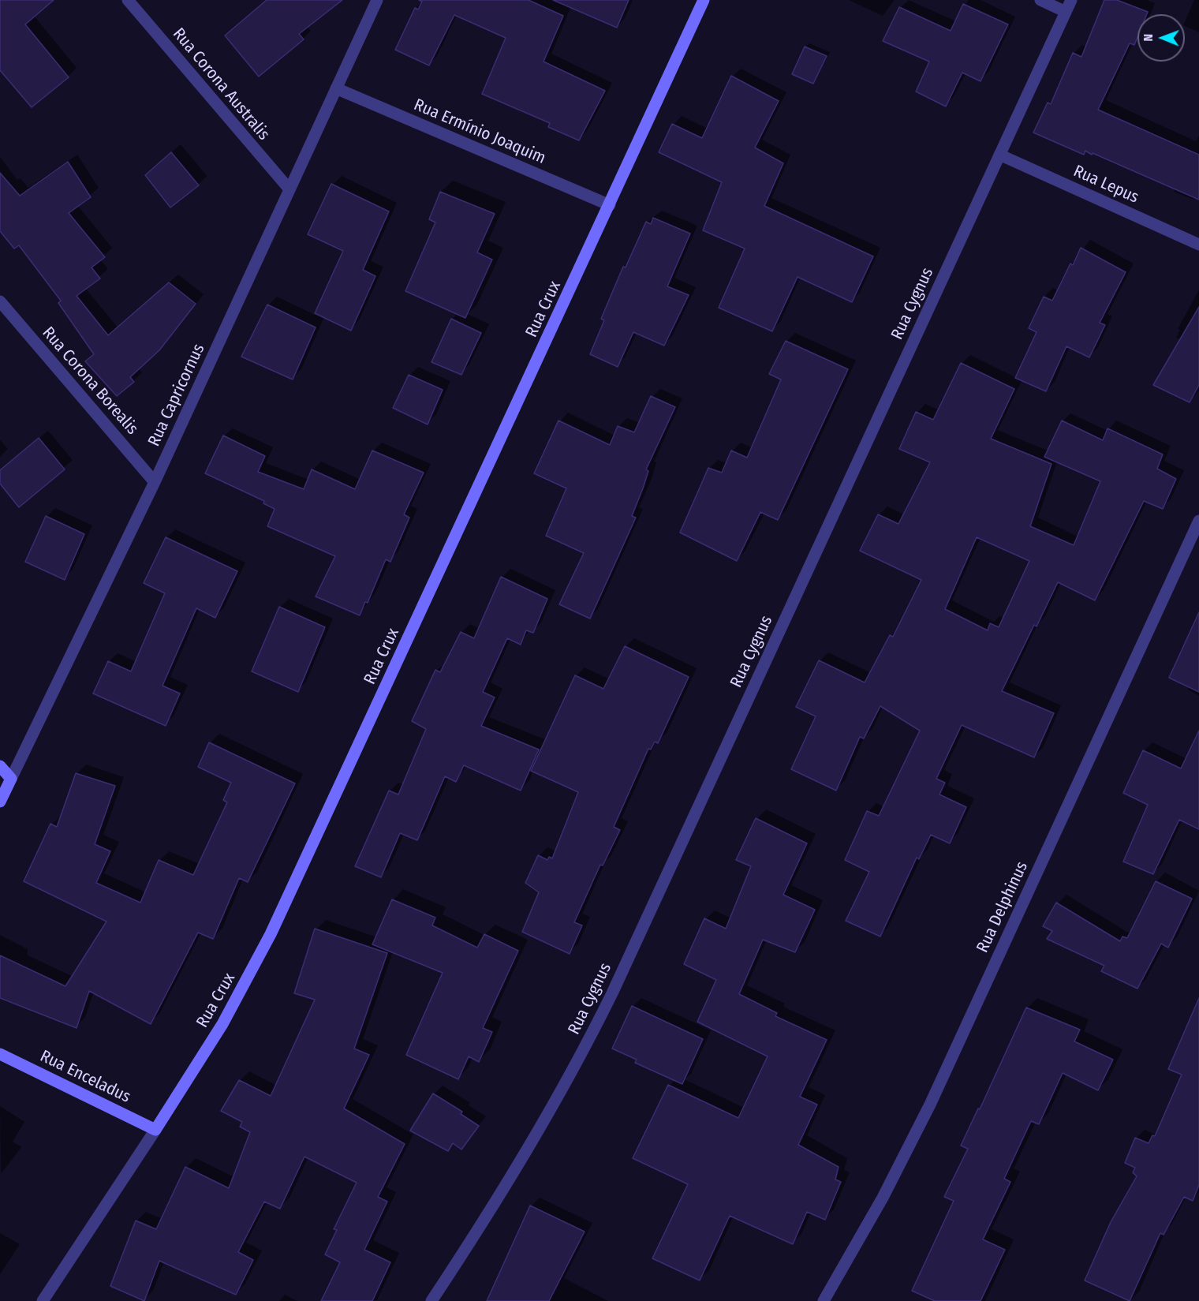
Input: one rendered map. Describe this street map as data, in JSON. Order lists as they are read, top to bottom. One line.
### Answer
{"streets":{"street":["Rua Corona Australis","Rua Ermínio Joaquim","Rua Lepus","Rua Cygnus","Rua Crux","Rua Corona Borealis","Rua Capricornus","Rua Delphinus","Rua Enceladus"]},"crossings":[["Rua Corona Australis","Rua Capricornus"],["Rua Ermínio Joaquim","Rua Crux"],["Rua Ermínio Joaquim","Rua Capricornus"],["Rua Lepus","Rua Cygnus"],["Rua Crux","Rua Enceladus"],["Rua Corona Borealis","Rua Capricornus"]],"north":"left"}
